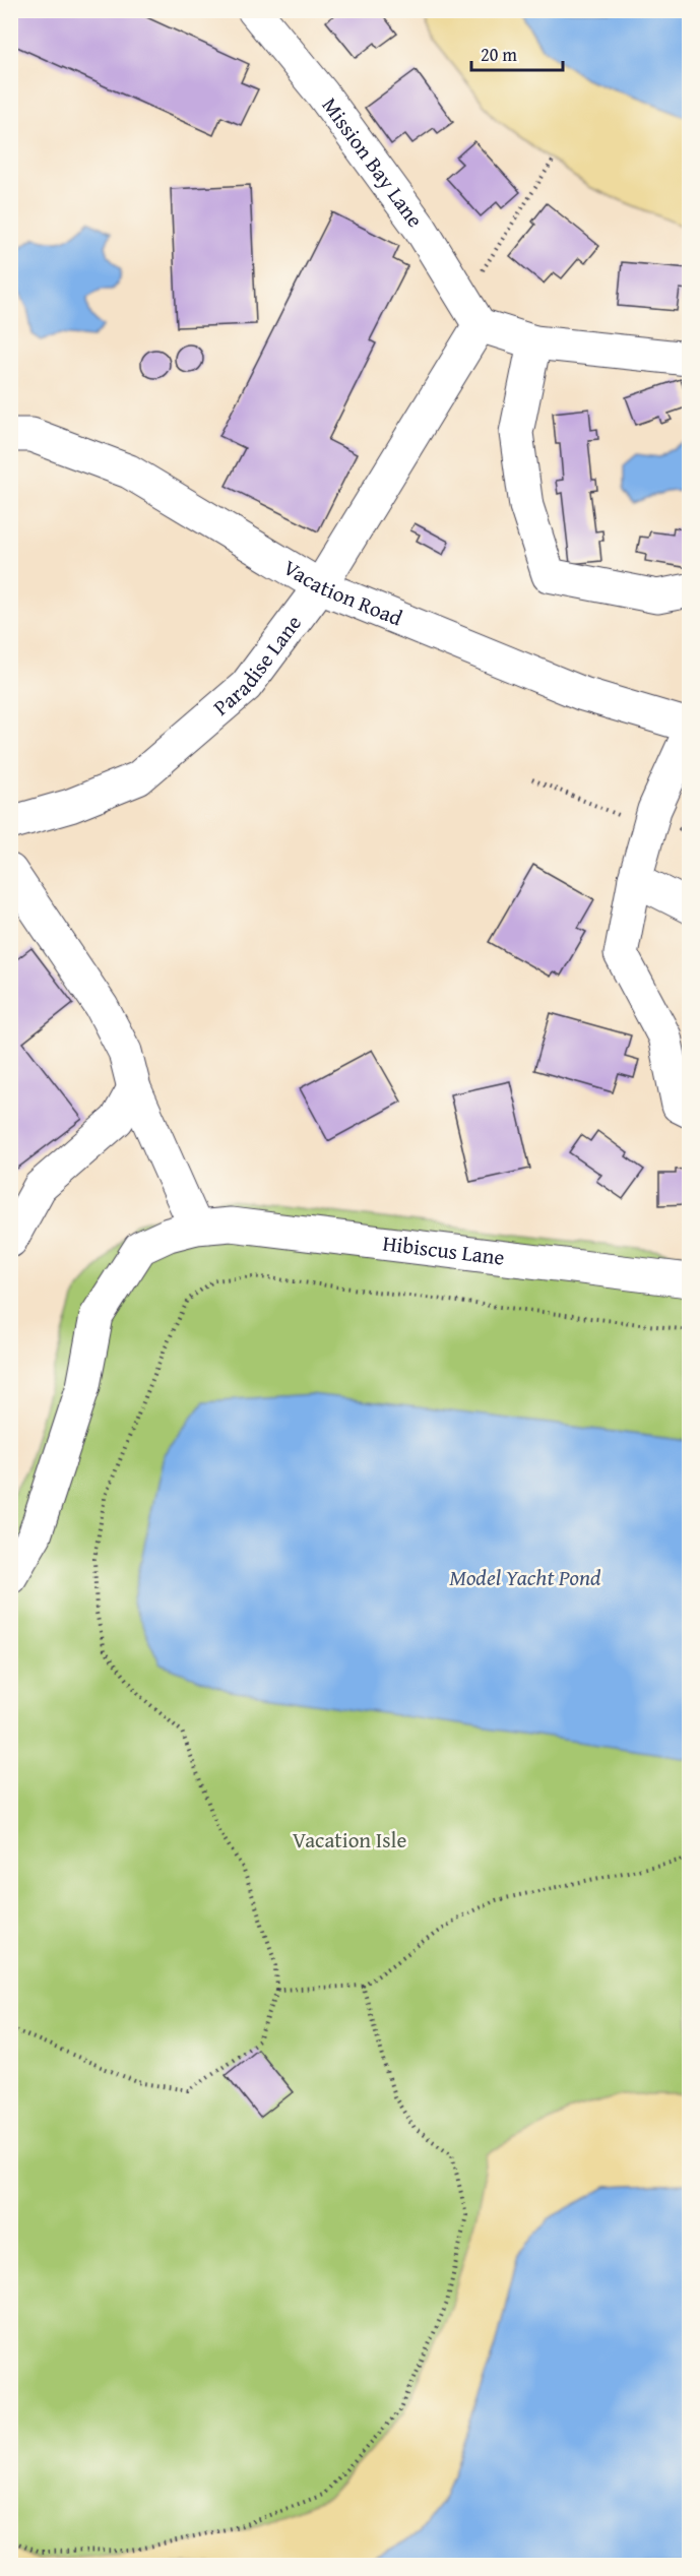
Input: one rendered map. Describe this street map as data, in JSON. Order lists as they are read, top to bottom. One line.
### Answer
{"streets":{"street":["Mission Bay Lane","Vacation Road","Paradise Lane","Hibiscus Lane"]},"crossings":[["Mission Bay Lane","Paradise Lane"],["Vacation Road","Paradise Lane"]],"water":["Model Yacht Pond"],"parks":["Vacation Isle"],"scale_bar":"20 m"}
